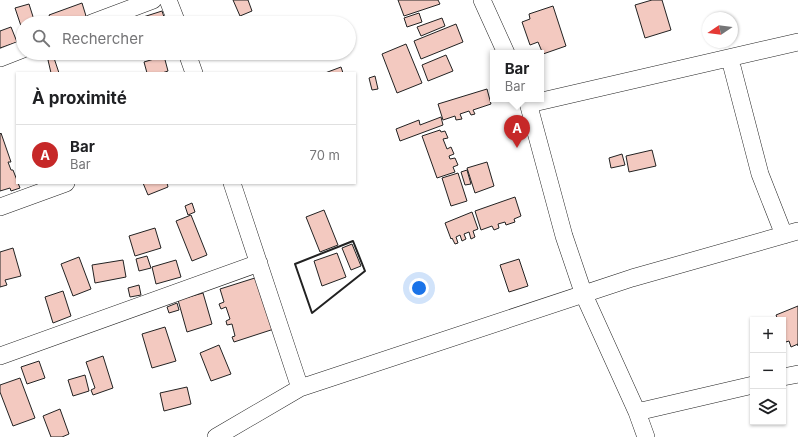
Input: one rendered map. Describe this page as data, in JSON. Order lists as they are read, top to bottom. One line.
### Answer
{"north":"left","page":{"search":"Rechercher","popup":["Bar","Bar"],"heading":"À proximité","pins":"A","list":[{"mark":"A","name":"Bar","note":"Bar","value":"70 m"}],"map_buttons":["+","−"]}}
